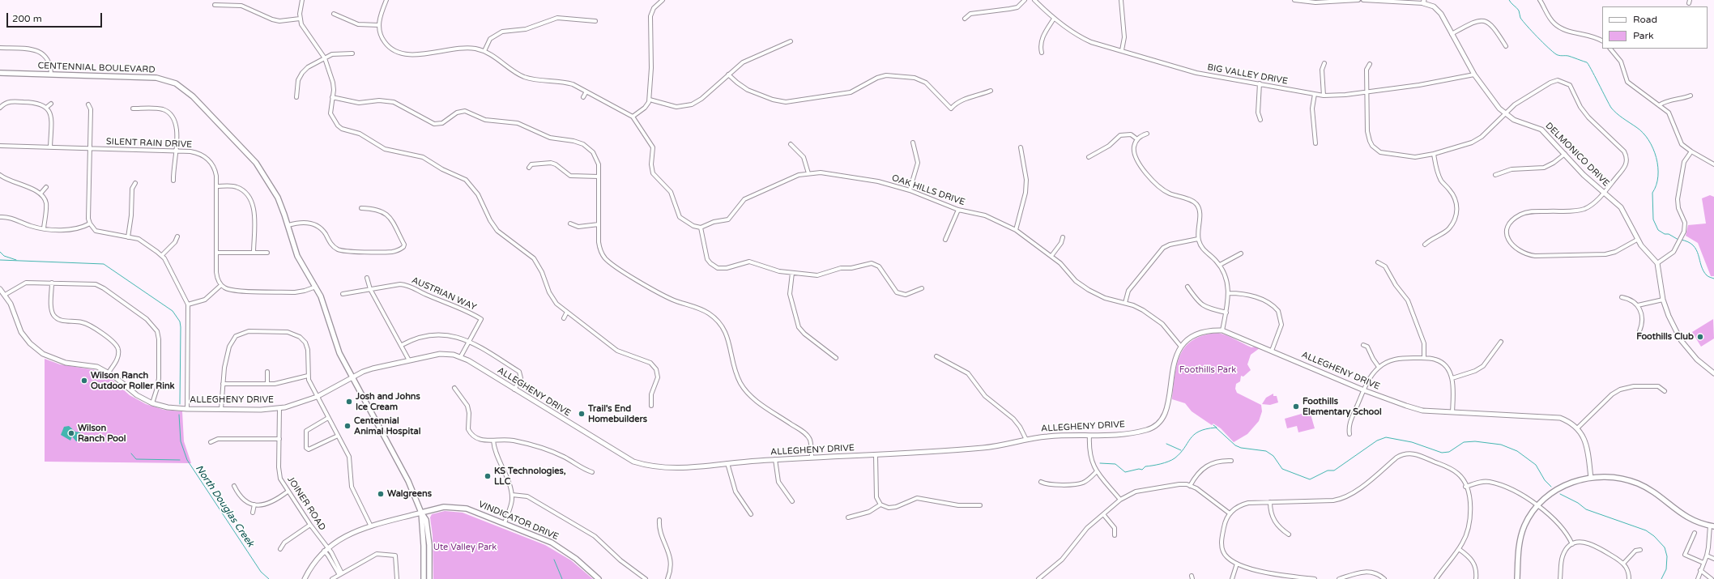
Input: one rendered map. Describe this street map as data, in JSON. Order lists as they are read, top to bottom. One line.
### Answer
{"streets":{"main road":["CENTENNIAL BOULEVARD","VINDICATOR DRIVE"],"street":["BIG VALLEY DRIVE","SILENT RAIN DRIVE","DELMONICO DRIVE","OAK HILLS DRIVE","AUSTRIAN WAY","ALLEGHENY DRIVE","JOINER ROAD"]},"crossings":[["CENTENNIAL BOULEVARD","ALLEGHENY DRIVE"],["CENTENNIAL BOULEVARD","VINDICATOR DRIVE"],["BIG VALLEY DRIVE","DELMONICO DRIVE"],["OAK HILLS DRIVE","ALLEGHENY DRIVE"],["ALLEGHENY DRIVE","JOINER ROAD"]],"water":["North Douglas Creek"],"parks":["Foothills Park","Ute Valley Park"],"places":["Foothills Club","Wilson Ranch Outdoor Roller Rink","Josh and Johns Ice Cream","Foothills Elementary School","Trail's End Homebuilders","Centennial Animal Hospital","Wilson Ranch Pool","KS Technologies, LLC","Walgreens"],"legend":["Road","Park"],"scale_bar":"200 m"}
